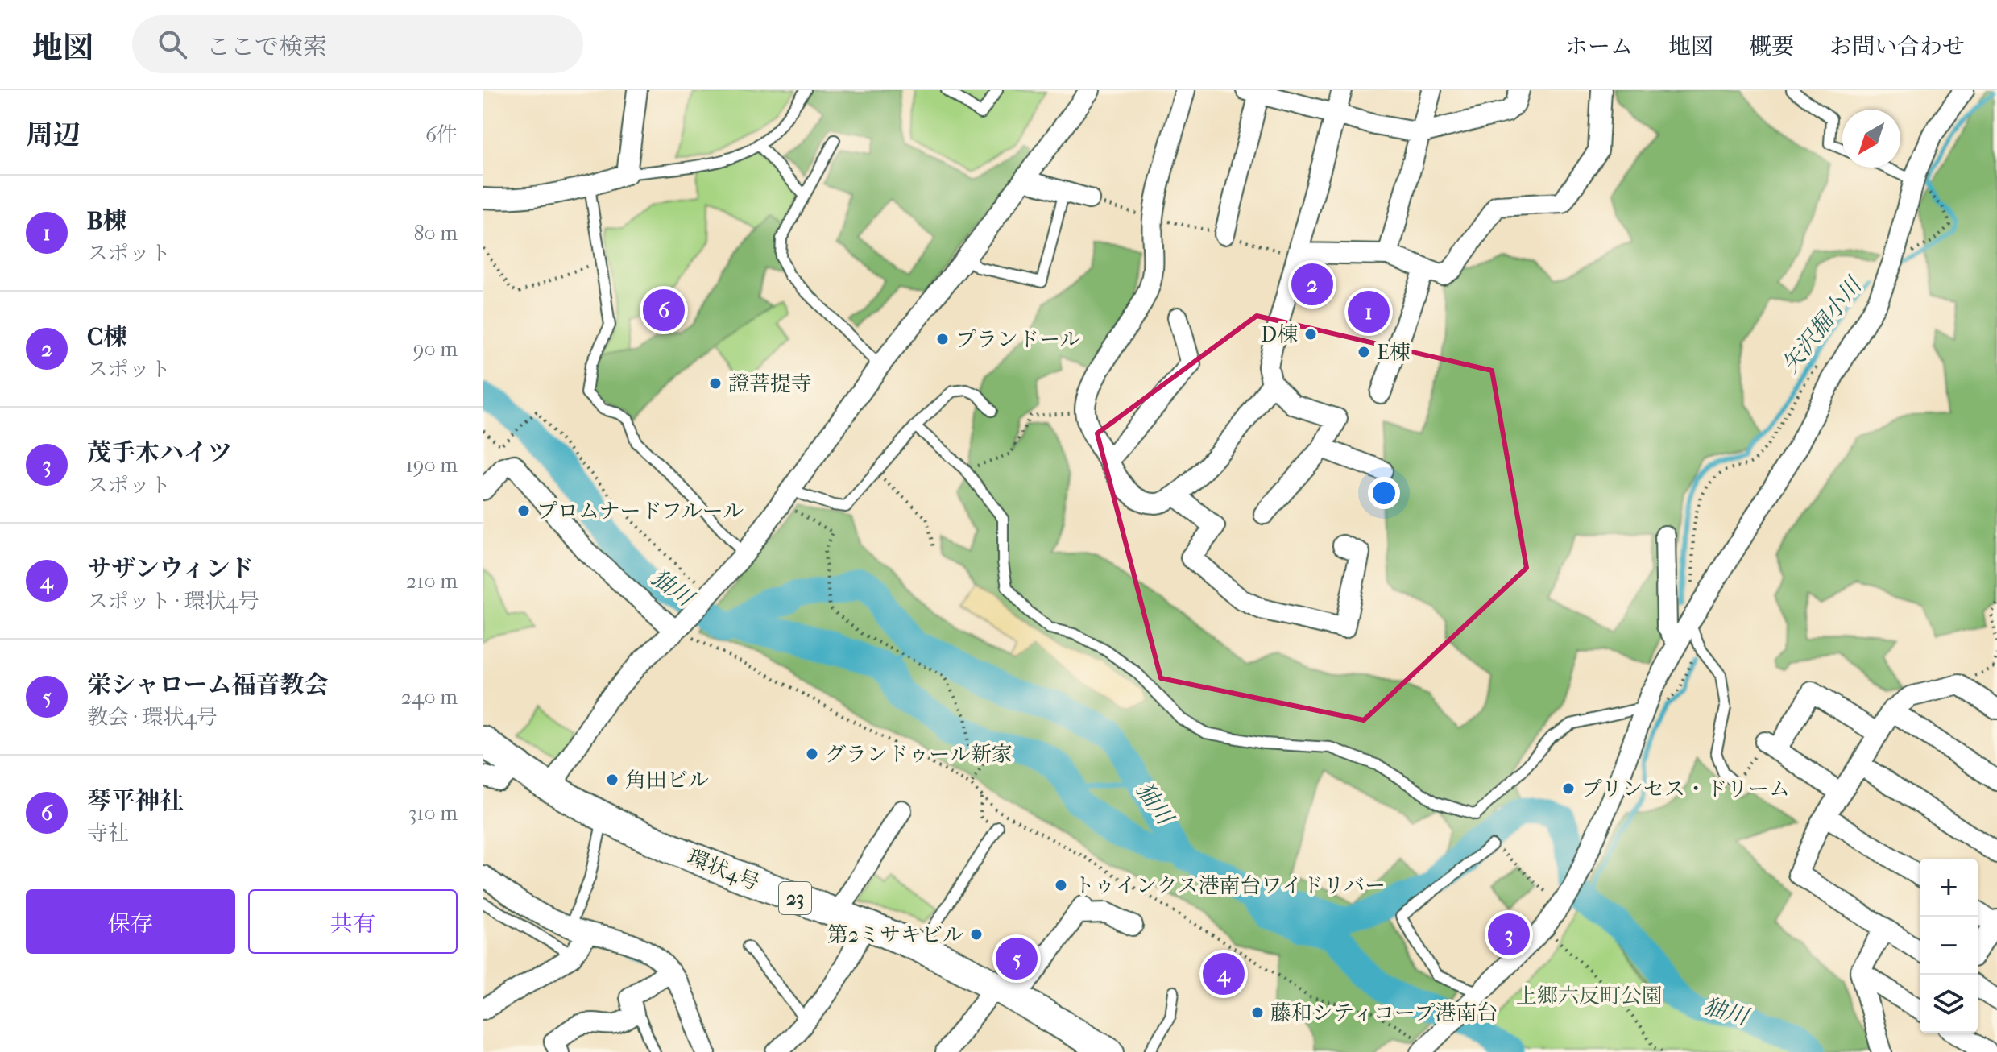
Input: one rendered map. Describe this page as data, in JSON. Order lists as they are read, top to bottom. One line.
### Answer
{"streets":{"main road":["環状4号","23"]},"water":["矢沢掘小川","㹨川"],"parks":["上郷六反町公園"],"places":["D棟","プランドール","E棟","證菩提寺","プロムナードフルール","グランドゥール新家","角田ビル","プリンセス・ドリーム","トゥインクス港南台ワイドリバー","第2ミサキビル","藤和シティコープ港南台"],"north":"bottom left","page":{"header":"地図","search":"ここで検索","nav":["ホーム","地図","概要","お問い合わせ"],"heading":["周辺","6件"],"list":[{"mark":"1","name":"B棟","note":"スポット","value":"80 m"},{"mark":"2","name":"C棟","note":"スポット","value":"90 m"},{"mark":"3","name":"茂手木ハイツ","note":"スポット","value":"190 m"},{"mark":"4","name":"サザンウィンド","note":"スポット · 環状4号","value":"210 m"},{"mark":"5","name":"栄シャローム福音教会","note":"教会 · 環状4号","value":"240 m"},{"mark":"6","name":"琴平神社","note":"寺社","value":"310 m"}],"pins":["2","6","1","3","5","4"],"map_buttons":["+","−"],"buttons":["保存","共有"]}}
